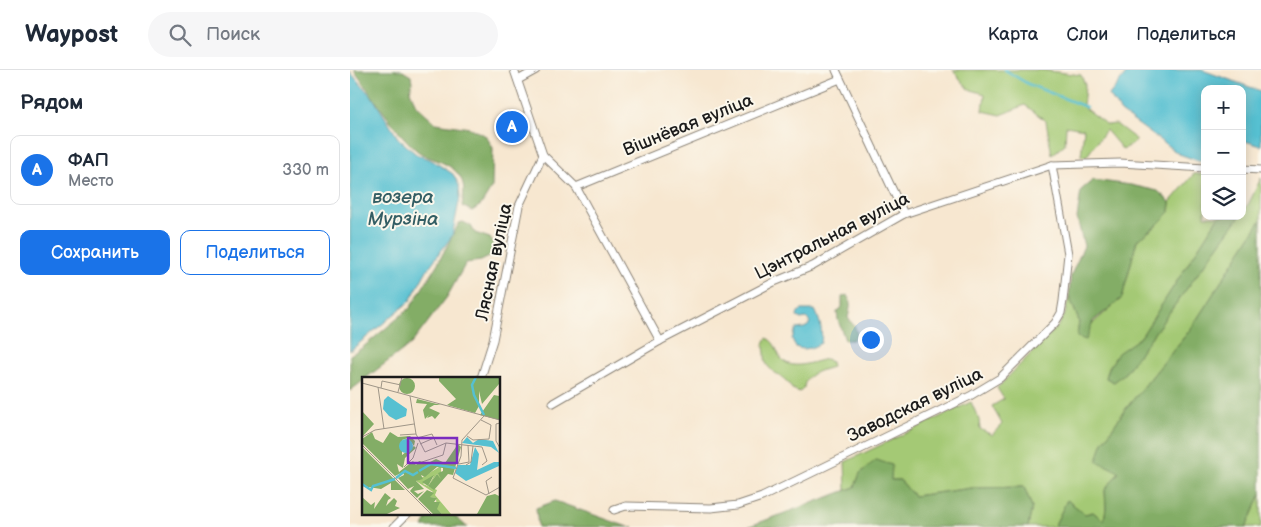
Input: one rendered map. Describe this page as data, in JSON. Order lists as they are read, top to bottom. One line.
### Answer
{"streets":{"street":["Вішнёвая вуліца","Цэнтральная вуліца","Лясная вуліца","Заводская вуліца"]},"crossings":[["Цэнтральная вуліца","Заводская вуліца"]],"water":["возера Мурзіна"],"page":{"header":"Waypost","search":"Поиск","nav":["Карта","Слои","Поделиться"],"heading":"Рядом","map_buttons":["+","−"],"pins":"A","list":[{"mark":"A","name":"ФАП","note":"Место","value":"330 m"}],"buttons":["Сохранить","Поделиться"]}}
